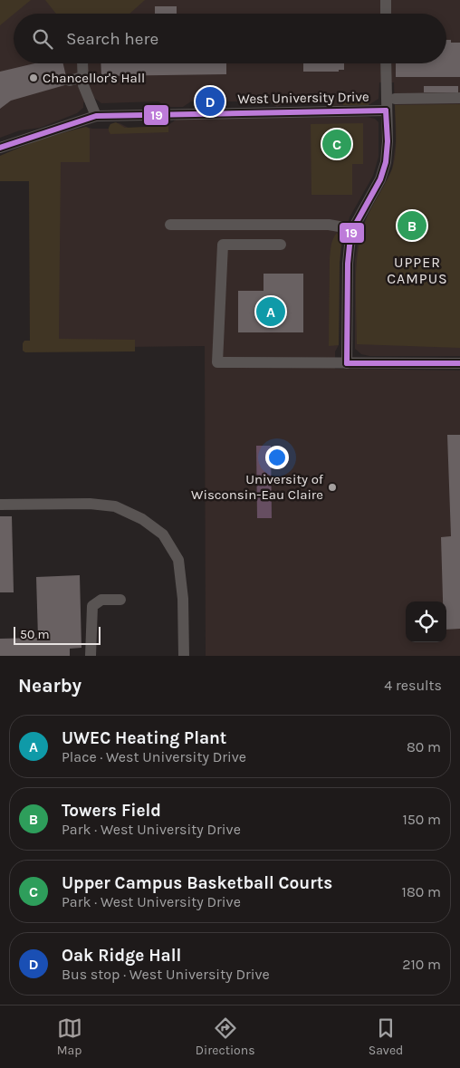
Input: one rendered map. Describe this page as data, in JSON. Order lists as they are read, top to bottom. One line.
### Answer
{"streets":{"street":["West University Drive"]},"districts":["UPPER CAMPUS"],"places":["Chancellor's Hall","University of Wisconsin-Eau Claire"],"lines":["transit line 19"],"scale_bar":"50 m","page":{"search":"Search here","pins":["D","C","B","A"],"scale":"50 m","heading":["Nearby","4 results"],"list":[{"mark":"A","name":"UWEC Heating Plant","note":"Place · West University Drive","value":"80 m"},{"mark":"B","name":"Towers Field","note":"Park · West University Drive","value":"150 m"},{"mark":"C","name":"Upper Campus Basketball Courts","note":"Park · West University Drive","value":"180 m"},{"mark":"D","name":"Oak Ridge Hall","note":"Bus stop · West University Drive","value":"210 m"}],"nav":["Map","Directions","Saved"]}}
